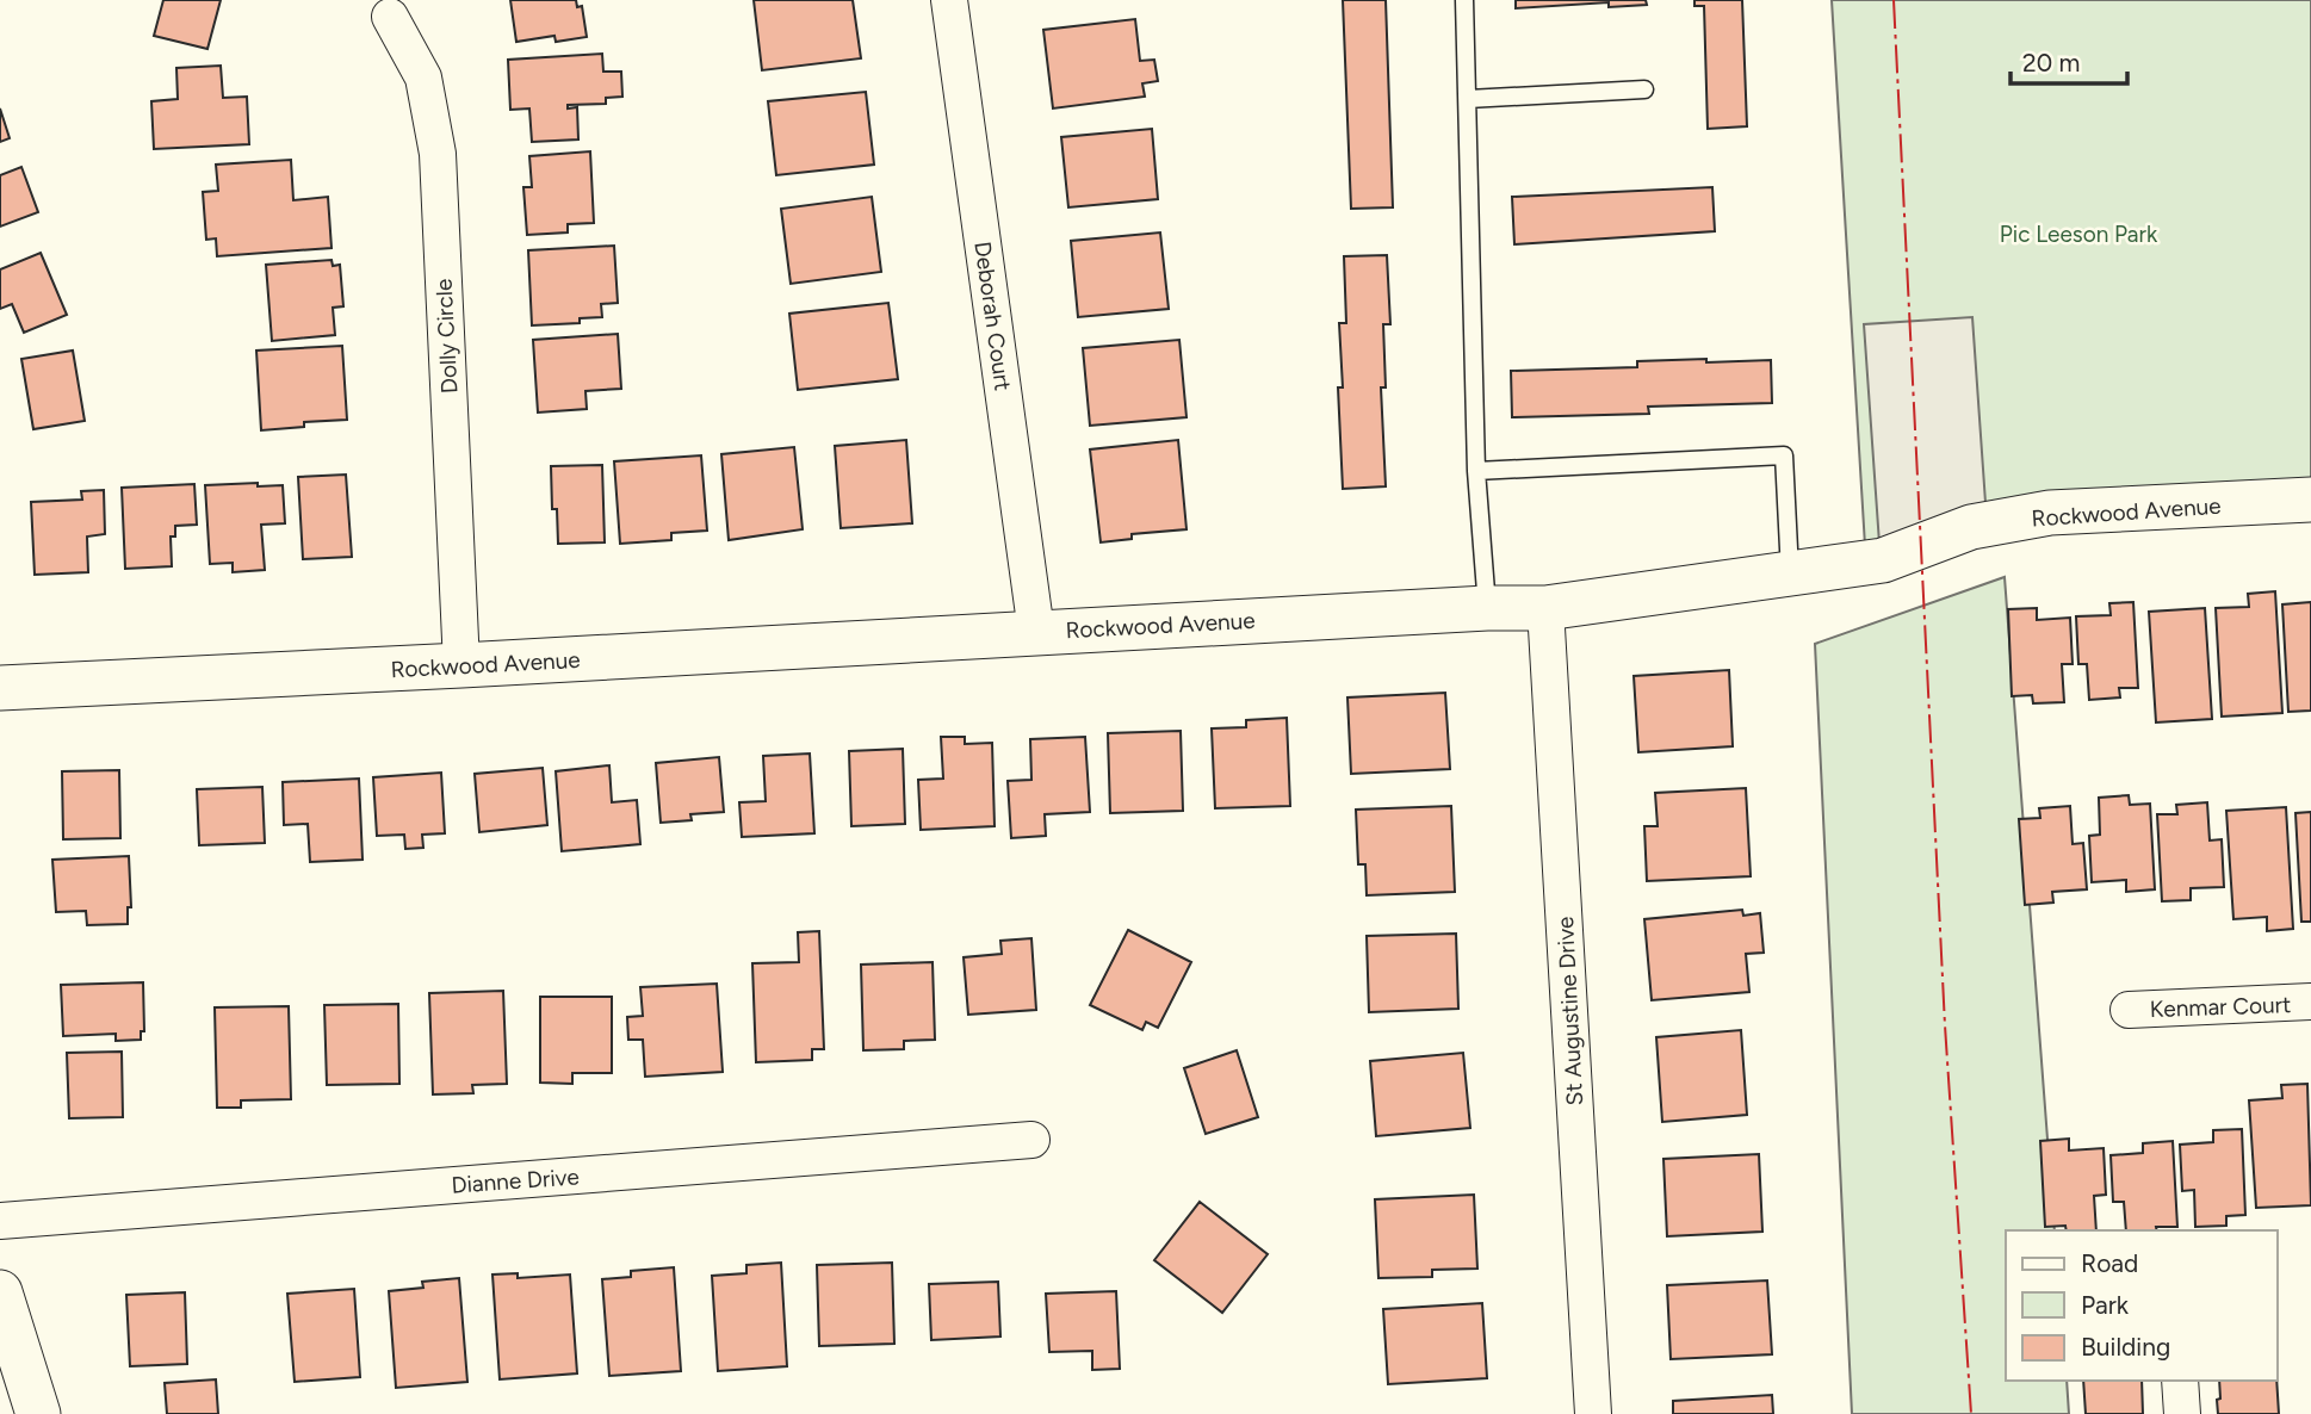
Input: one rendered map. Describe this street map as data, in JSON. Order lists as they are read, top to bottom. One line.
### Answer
{"streets":{"street":["Deborah Court","Dolly Circle","Rockwood Avenue","Kenmar Court","St Augustine Drive","Dianne Drive"]},"crossings":[["Deborah Court","Rockwood Avenue"],["Dolly Circle","Rockwood Avenue"],["Rockwood Avenue","St Augustine Drive"]],"parks":["Pic Leeson Park"],"legend":["Road","Park","Building"],"scale_bar":"20 m"}
